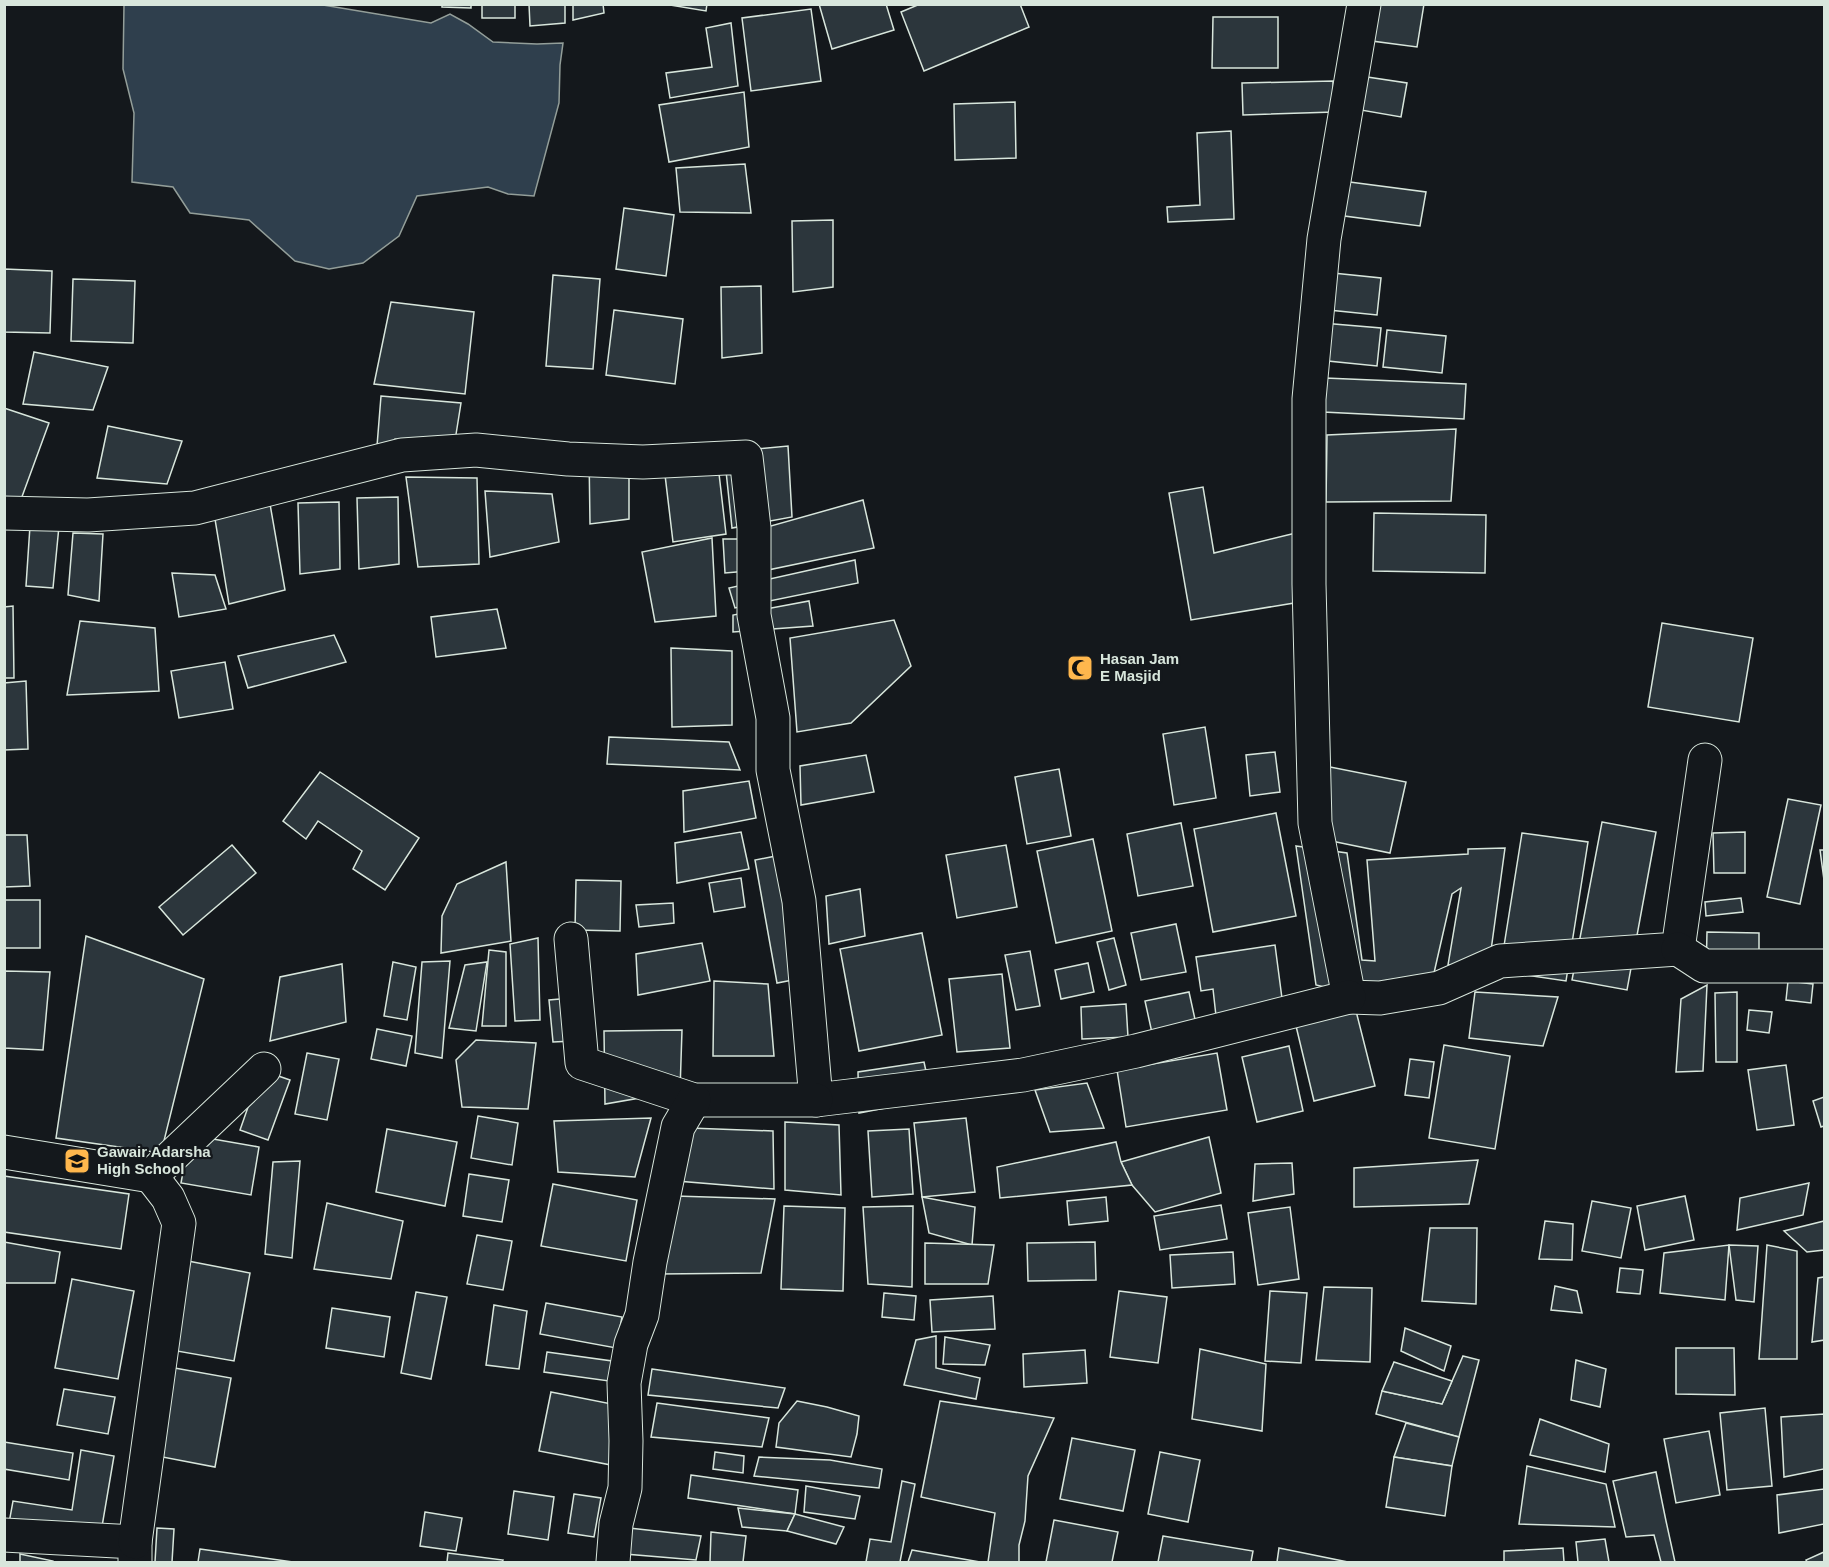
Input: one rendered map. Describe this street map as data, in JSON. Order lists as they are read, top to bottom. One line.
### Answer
{"places":{"mosque":["Hasan Jam E Masjid"],"school or university":["Gawair Adarsha High School"]}}
